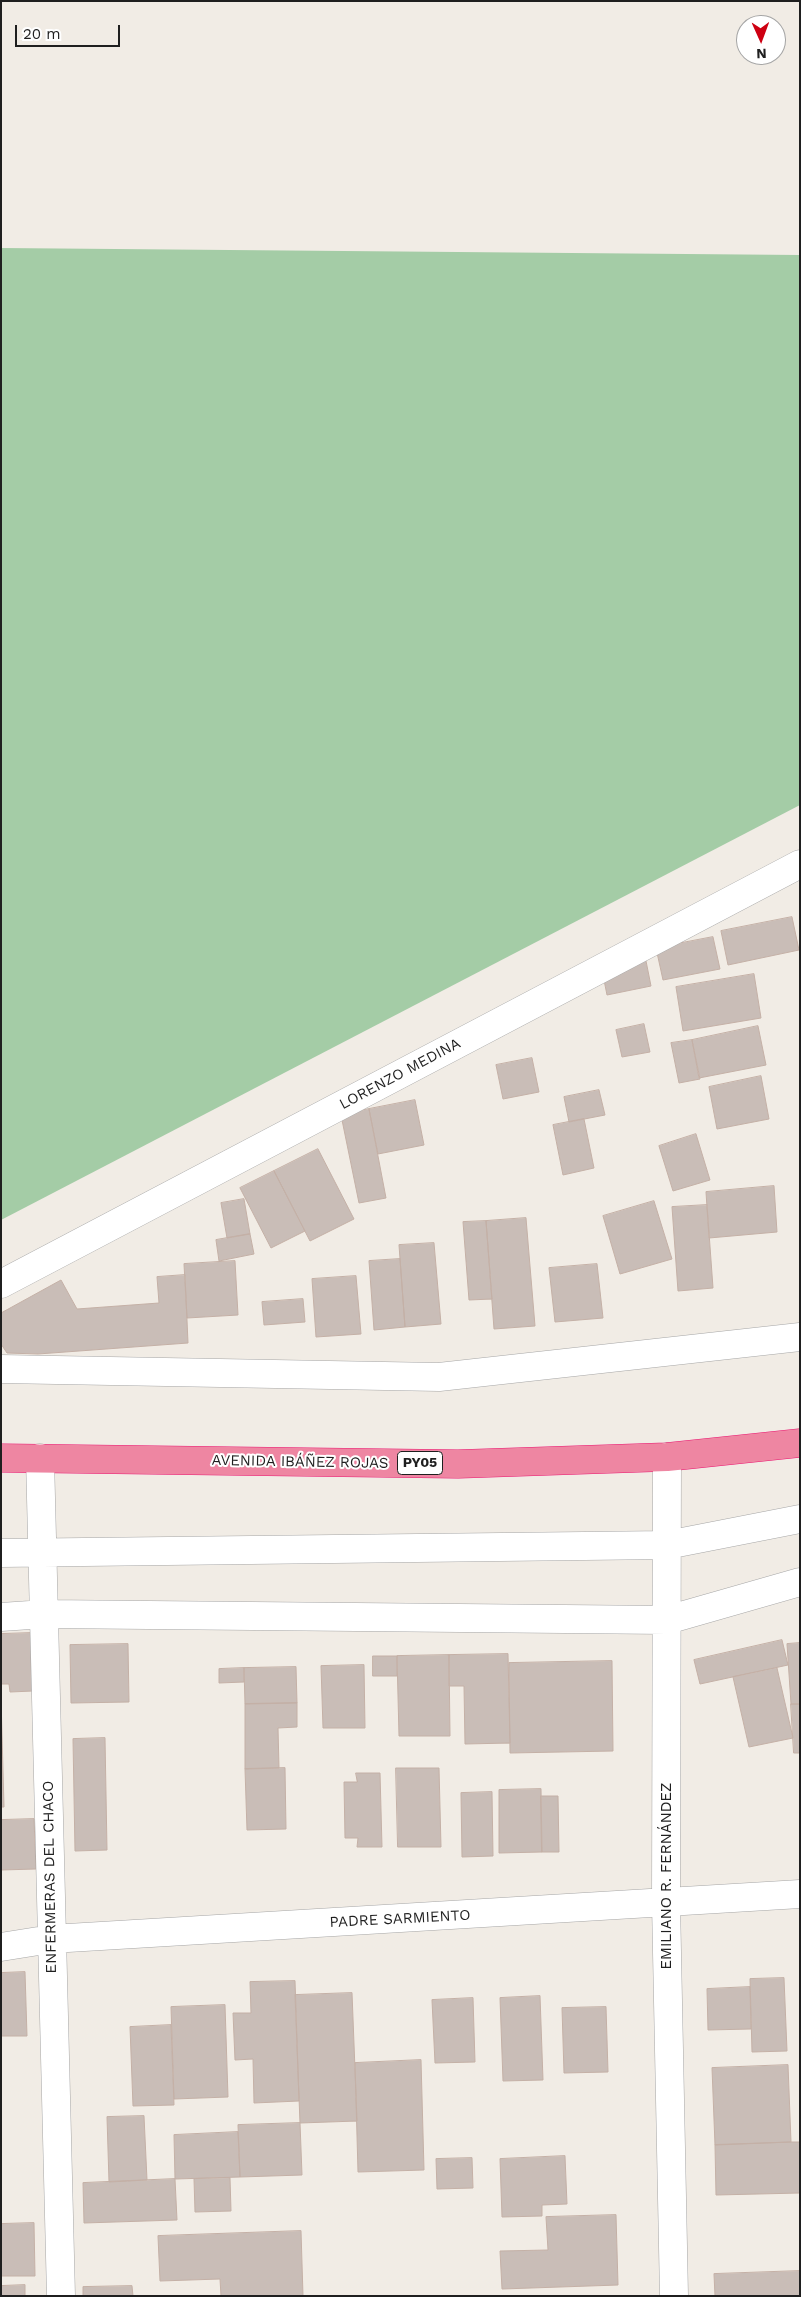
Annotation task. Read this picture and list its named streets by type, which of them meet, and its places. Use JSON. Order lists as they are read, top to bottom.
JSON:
{
  "streets": {
    "highway": ["AVENIDA IBÁÑEZ ROJAS", "PY05"],
    "street": [
      "LORENZO MEDINA",
      "EMILIANO R. FERNÁNDEZ",
      "ENFERMERAS DEL CHACO",
      "PADRE SARMIENTO"
    ]
  },
  "crossings": [
    ["AVENIDA IBÁÑEZ ROJAS", "PY05"],
    ["AVENIDA IBÁÑEZ ROJAS", "EMILIANO R. FERNÁNDEZ"],
    ["AVENIDA IBÁÑEZ ROJAS", "ENFERMERAS DEL CHACO"],
    ["PY05", "ENFERMERAS DEL CHACO"],
    ["EMILIANO R. FERNÁNDEZ", "PADRE SARMIENTO"],
    ["ENFERMERAS DEL CHACO", "PADRE SARMIENTO"]
  ],
  "scale_bar": "20 m",
  "north": "bottom"
}
